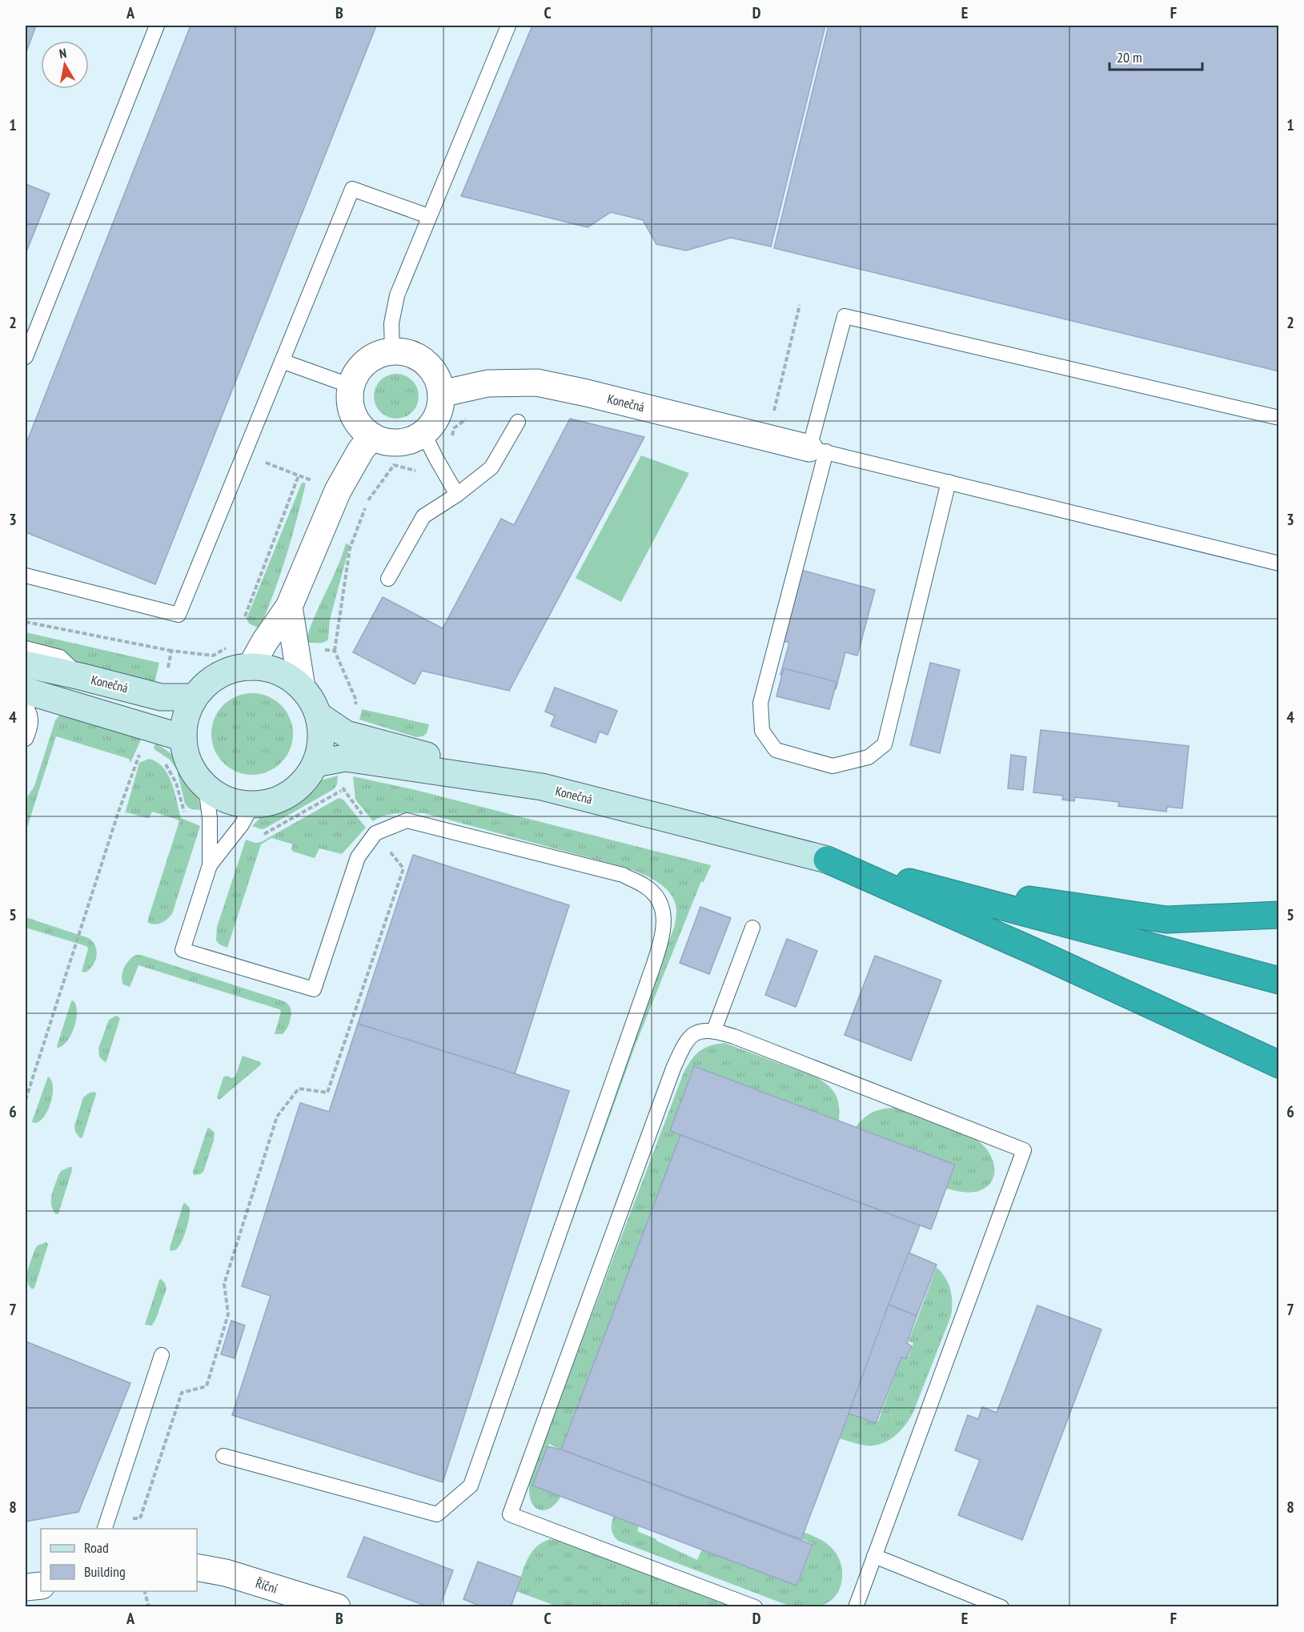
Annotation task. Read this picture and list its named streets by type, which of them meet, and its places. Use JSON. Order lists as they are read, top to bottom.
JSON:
{
  "streets": {
    "main road": ["Konečná"],
    "street": ["Říční"]
  },
  "legend": ["Road", "Building"],
  "scale_bar": "20 m",
  "north": "top",
  "grid": {
    "columns": [
      "A",
      "B",
      "C",
      "D",
      "E",
      "F"
    ],
    "rows": [
      "1",
      "2",
      "3",
      "4",
      "5",
      "6",
      "7",
      "8"
    ]
  }
}
